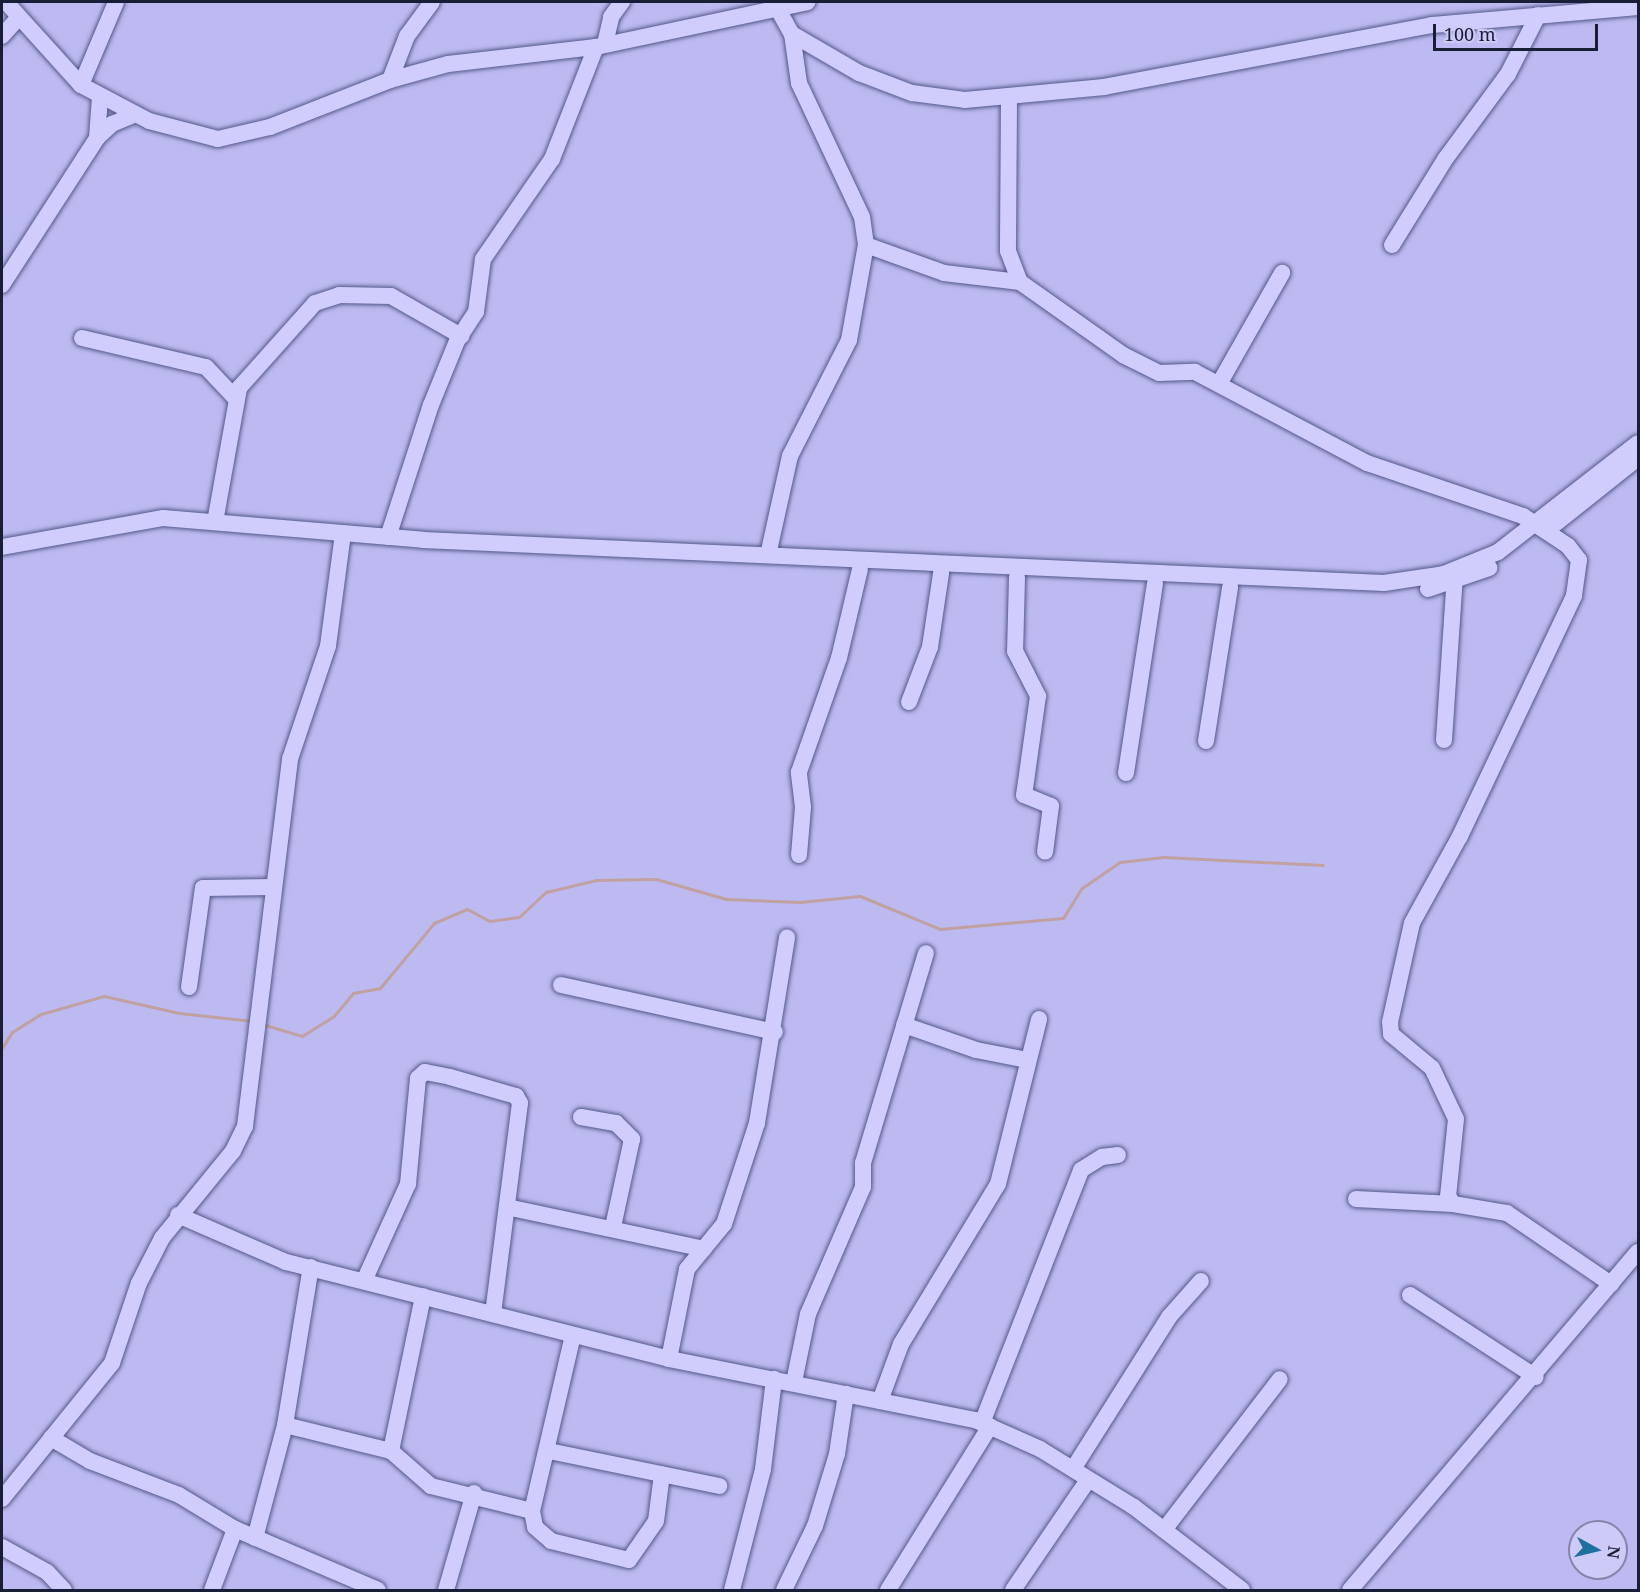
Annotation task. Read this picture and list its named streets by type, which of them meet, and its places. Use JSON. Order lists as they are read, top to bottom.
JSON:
{
  "scale_bar": "100 m",
  "north": "right"
}
